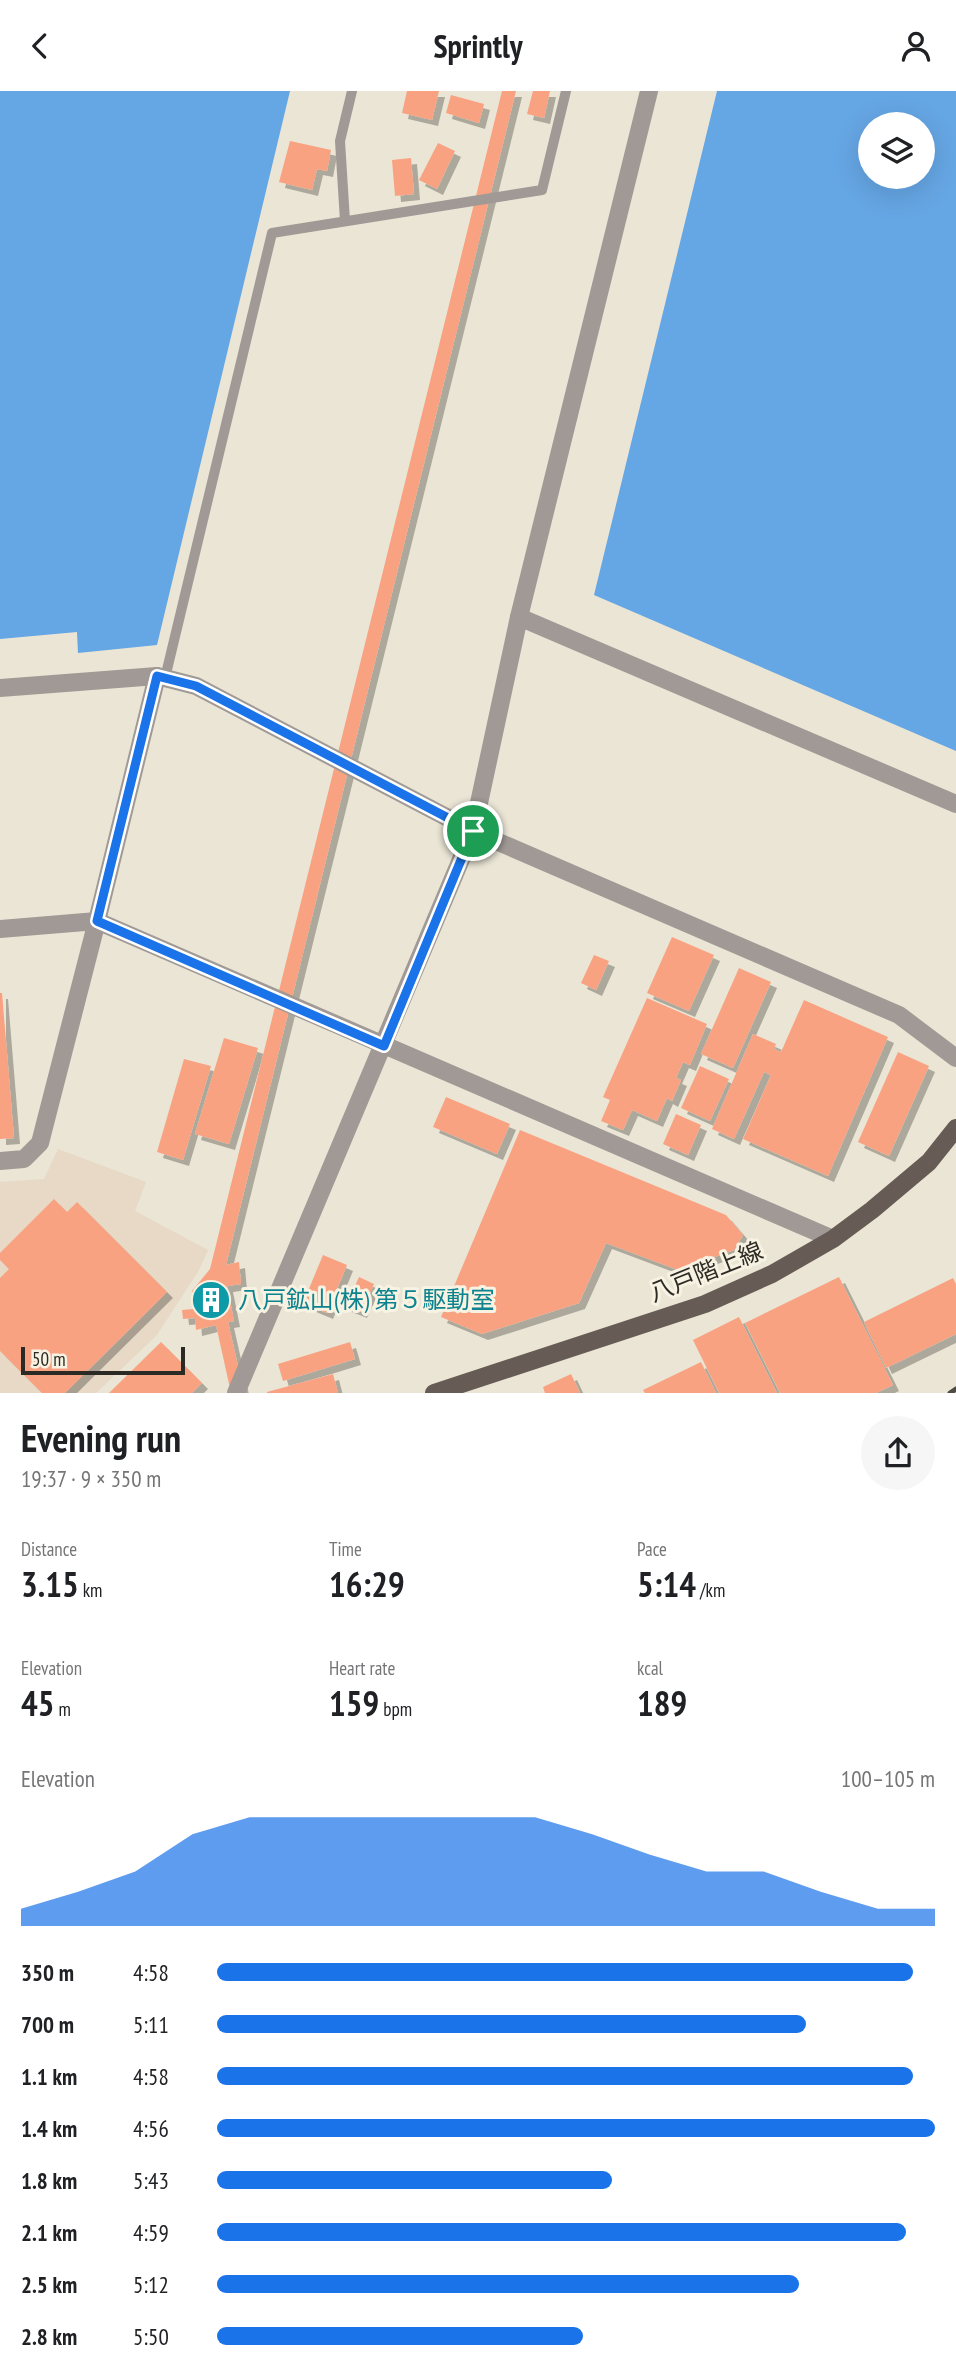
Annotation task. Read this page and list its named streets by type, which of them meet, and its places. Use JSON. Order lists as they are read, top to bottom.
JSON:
{
  "streets": {
    "main road": ["八戸階上線"]
  },
  "places": {
    "building": ["八戸鉱山(株) 第５駆動室"]
  },
  "scale_bar": "50 m",
  "page": {
    "header": "Sprintly",
    "scale": "50 m",
    "heading": ["Evening run", "19:37 · 9 × 350 m"],
    "stats": [
      ["Distance", "3.15 km"],
      ["Time", "16:29"],
      ["Pace", "5:14 /km"],
      ["Elevation", "45 m"],
      ["Heart rate", "159 bpm"],
      ["kcal", "189"]
    ],
    "chart": ["Elevation", "100–105 m"],
    "list": [
      {
        "name": "350 m",
        "note": "4:58"
      },
      {
        "name": "700 m",
        "note": "5:11"
      },
      {
        "name": "1.1 km",
        "note": "4:58"
      },
      {
        "name": "1.4 km",
        "note": "4:56"
      },
      {
        "name": "1.8 km",
        "note": "5:43"
      },
      {
        "name": "2.1 km",
        "note": "4:59"
      },
      {
        "name": "2.5 km",
        "note": "5:12"
      },
      {
        "name": "2.8 km",
        "note": "5:50"
      }
    ]
  }
}
